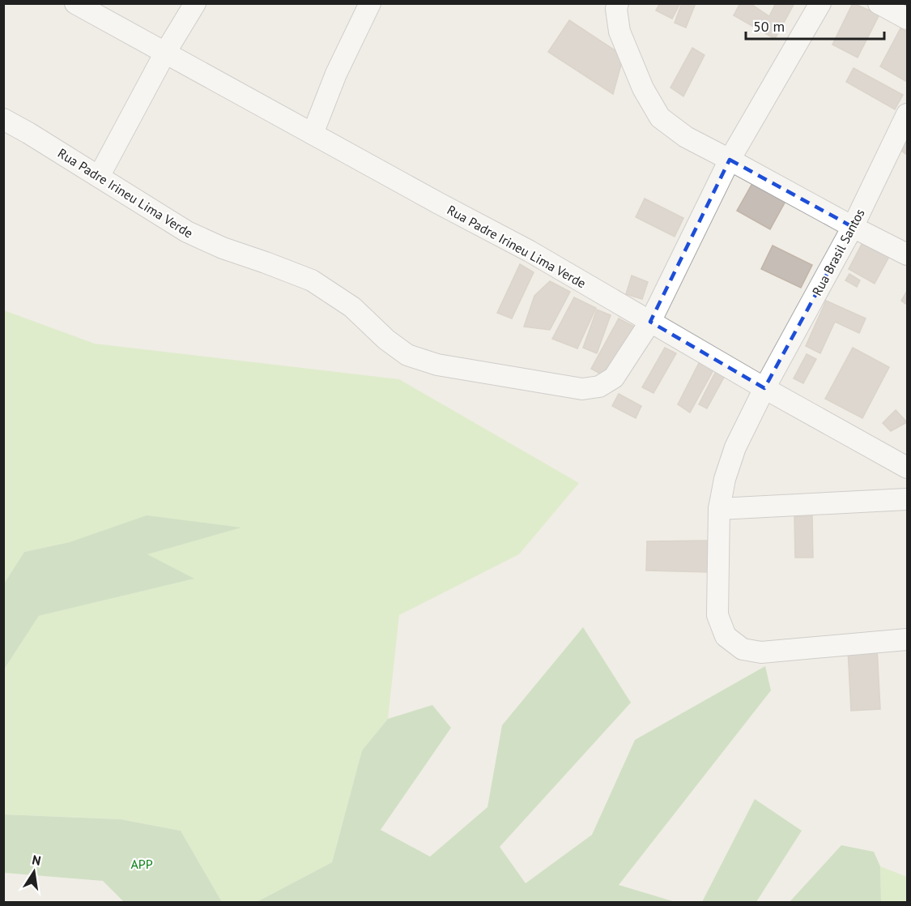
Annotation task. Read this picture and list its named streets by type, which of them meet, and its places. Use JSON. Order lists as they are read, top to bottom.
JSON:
{
  "streets": {
    "street": ["Rua Padre Irineu Lima Verde", "Rua Brasil Santos"]
  },
  "crossings": [
    ["Rua Padre Irineu Lima Verde", "Rua Brasil Santos"]
  ],
  "parks": ["APP"],
  "scale_bar": "50 m",
  "north": "top"
}
